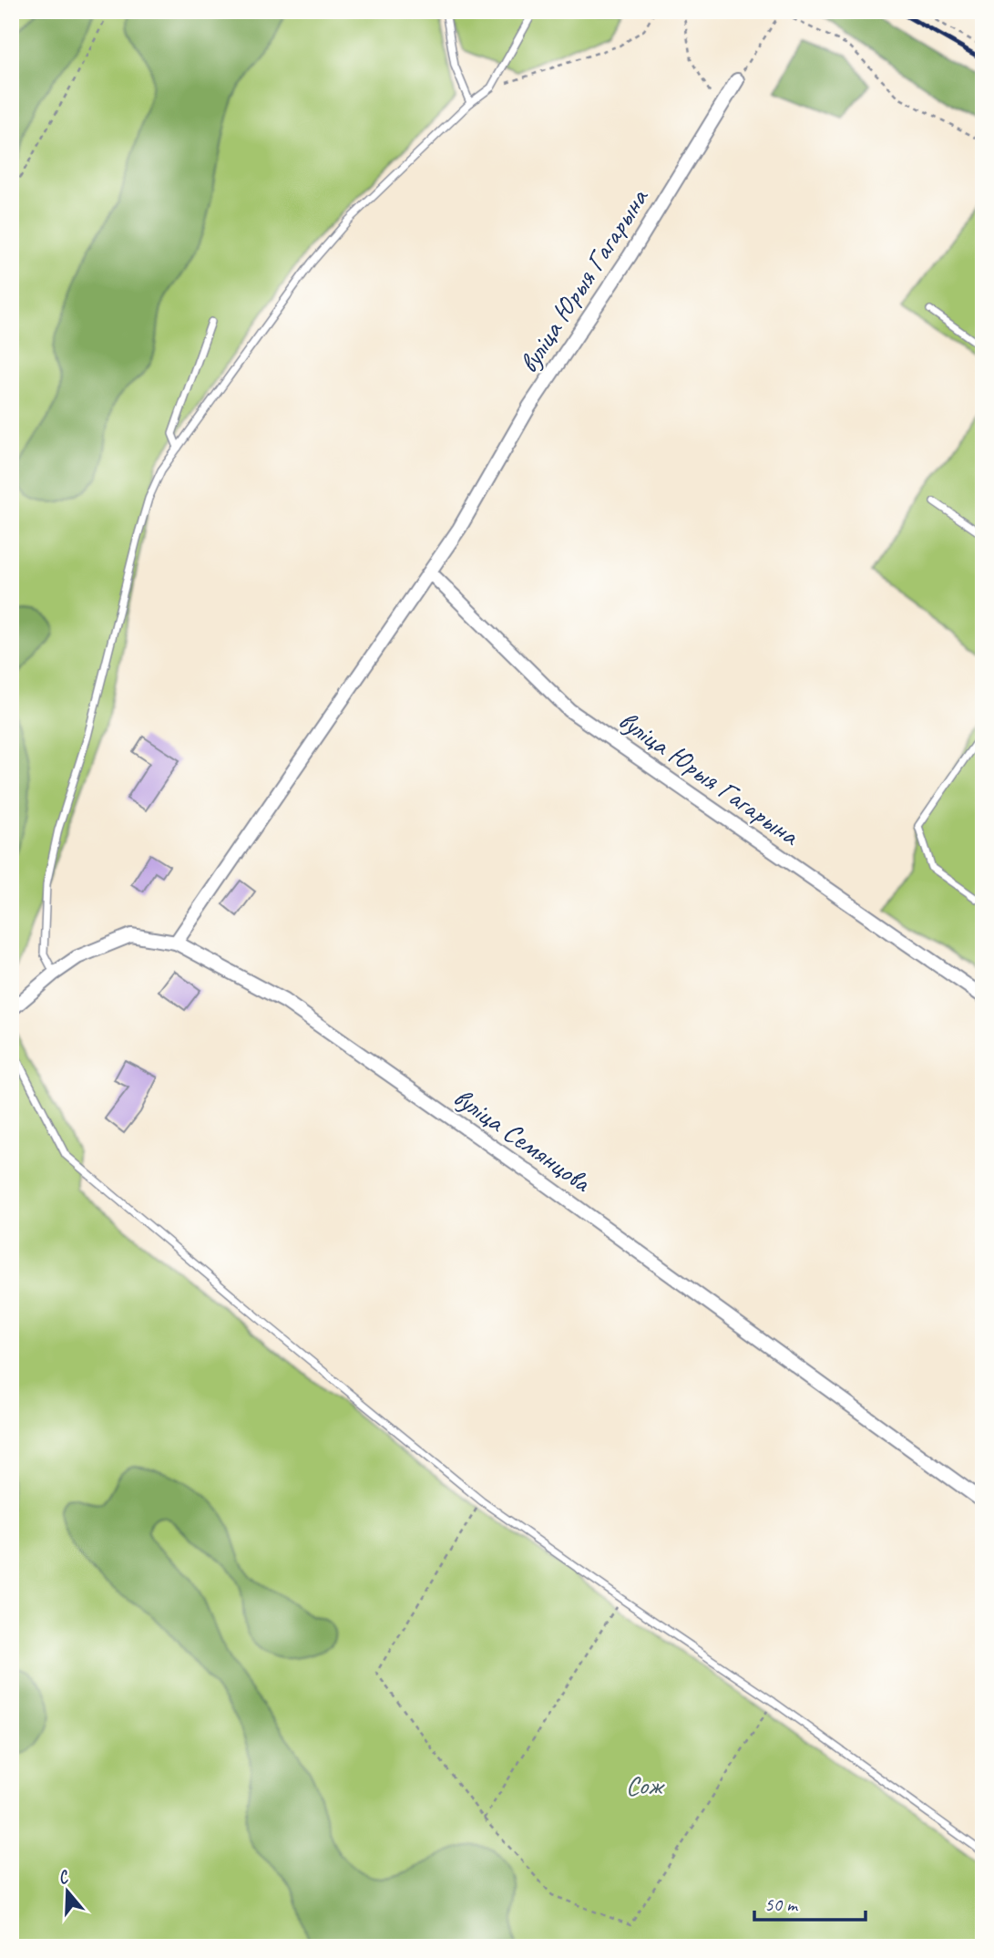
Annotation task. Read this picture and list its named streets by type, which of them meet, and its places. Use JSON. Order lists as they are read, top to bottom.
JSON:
{
  "streets": {
    "street": ["вуліца Юрыя Гагарына", "вуліца Семянцова"]
  },
  "crossings": [
    ["вуліца Юрыя Гагарына", "вуліца Семянцова"]
  ],
  "parks": ["Сож"],
  "scale_bar": "50 m",
  "north": "top"
}
